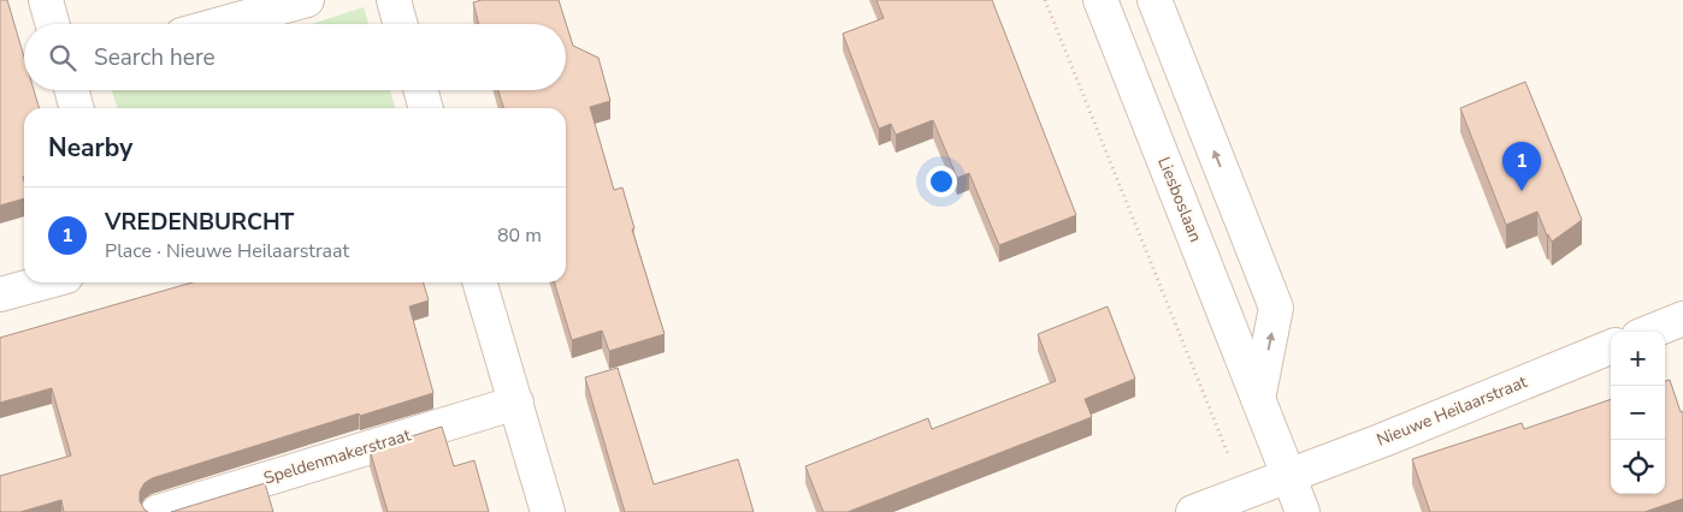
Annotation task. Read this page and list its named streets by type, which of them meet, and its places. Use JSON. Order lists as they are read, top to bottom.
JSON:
{
  "streets": {
    "street": ["Liesboslaan", "Nieuwe Heilaarstraat", "Speldenmakerstraat"]
  },
  "crossings": [
    ["Liesboslaan", "Nieuwe Heilaarstraat"]
  ],
  "page": {
    "search": "Search here",
    "heading": "Nearby",
    "pins": "1",
    "list": [
      {
        "mark": "1",
        "name": "VREDENBURCHT",
        "note": "Place · Nieuwe Heilaarstraat",
        "value": "80 m"
      }
    ],
    "map_buttons": ["+", "−"]
  }
}
